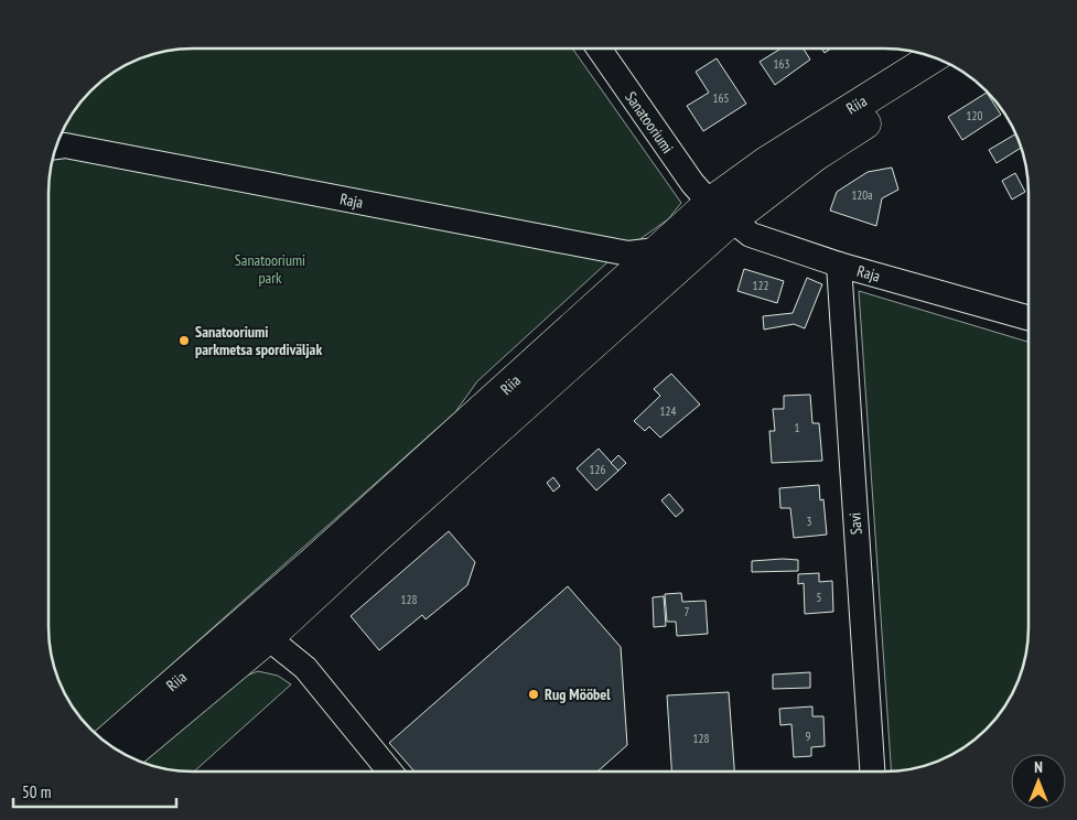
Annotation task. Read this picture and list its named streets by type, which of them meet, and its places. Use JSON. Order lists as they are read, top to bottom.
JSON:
{
  "streets": {
    "highway": ["Riia"],
    "street": ["Sanatooriumi", "Raja", "Savi"]
  },
  "crossings": [
    ["Riia", "Sanatooriumi"],
    ["Riia", "Raja"],
    ["Sanatooriumi", "Raja"],
    ["Raja", "Savi"]
  ],
  "parks": ["Sanatooriumi park"],
  "places": ["Sanatooriumi parkmetsa spordiväljak", "Rug Mööbel"],
  "house_numbers": [
    "163",
    "165",
    "120",
    "120a",
    "122",
    "124",
    "1",
    "126",
    "3",
    "5",
    "128",
    "7",
    "9",
    "128"
  ],
  "scale_bar": "50 m",
  "north": "top"
}
